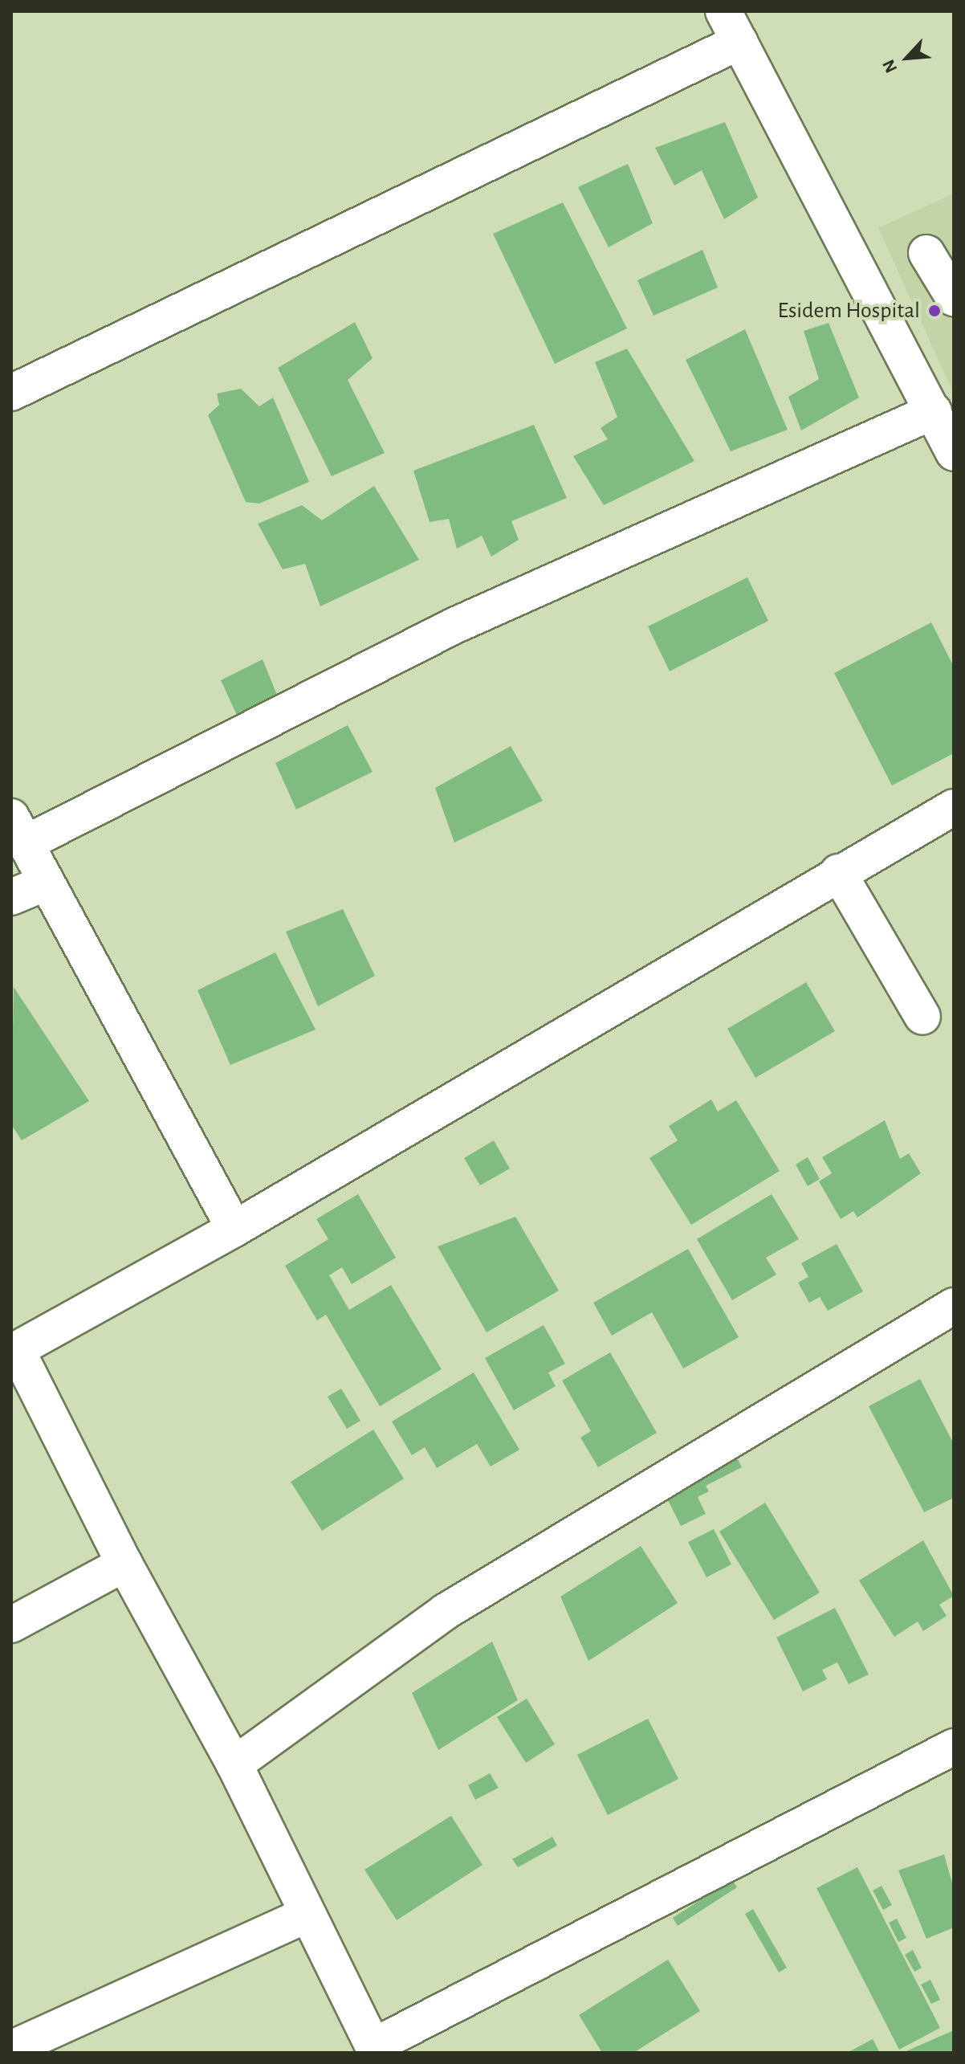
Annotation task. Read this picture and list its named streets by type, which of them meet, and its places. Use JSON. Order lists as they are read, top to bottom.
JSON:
{
  "places": ["Esidem Hospital"],
  "north": "bottom left"
}
